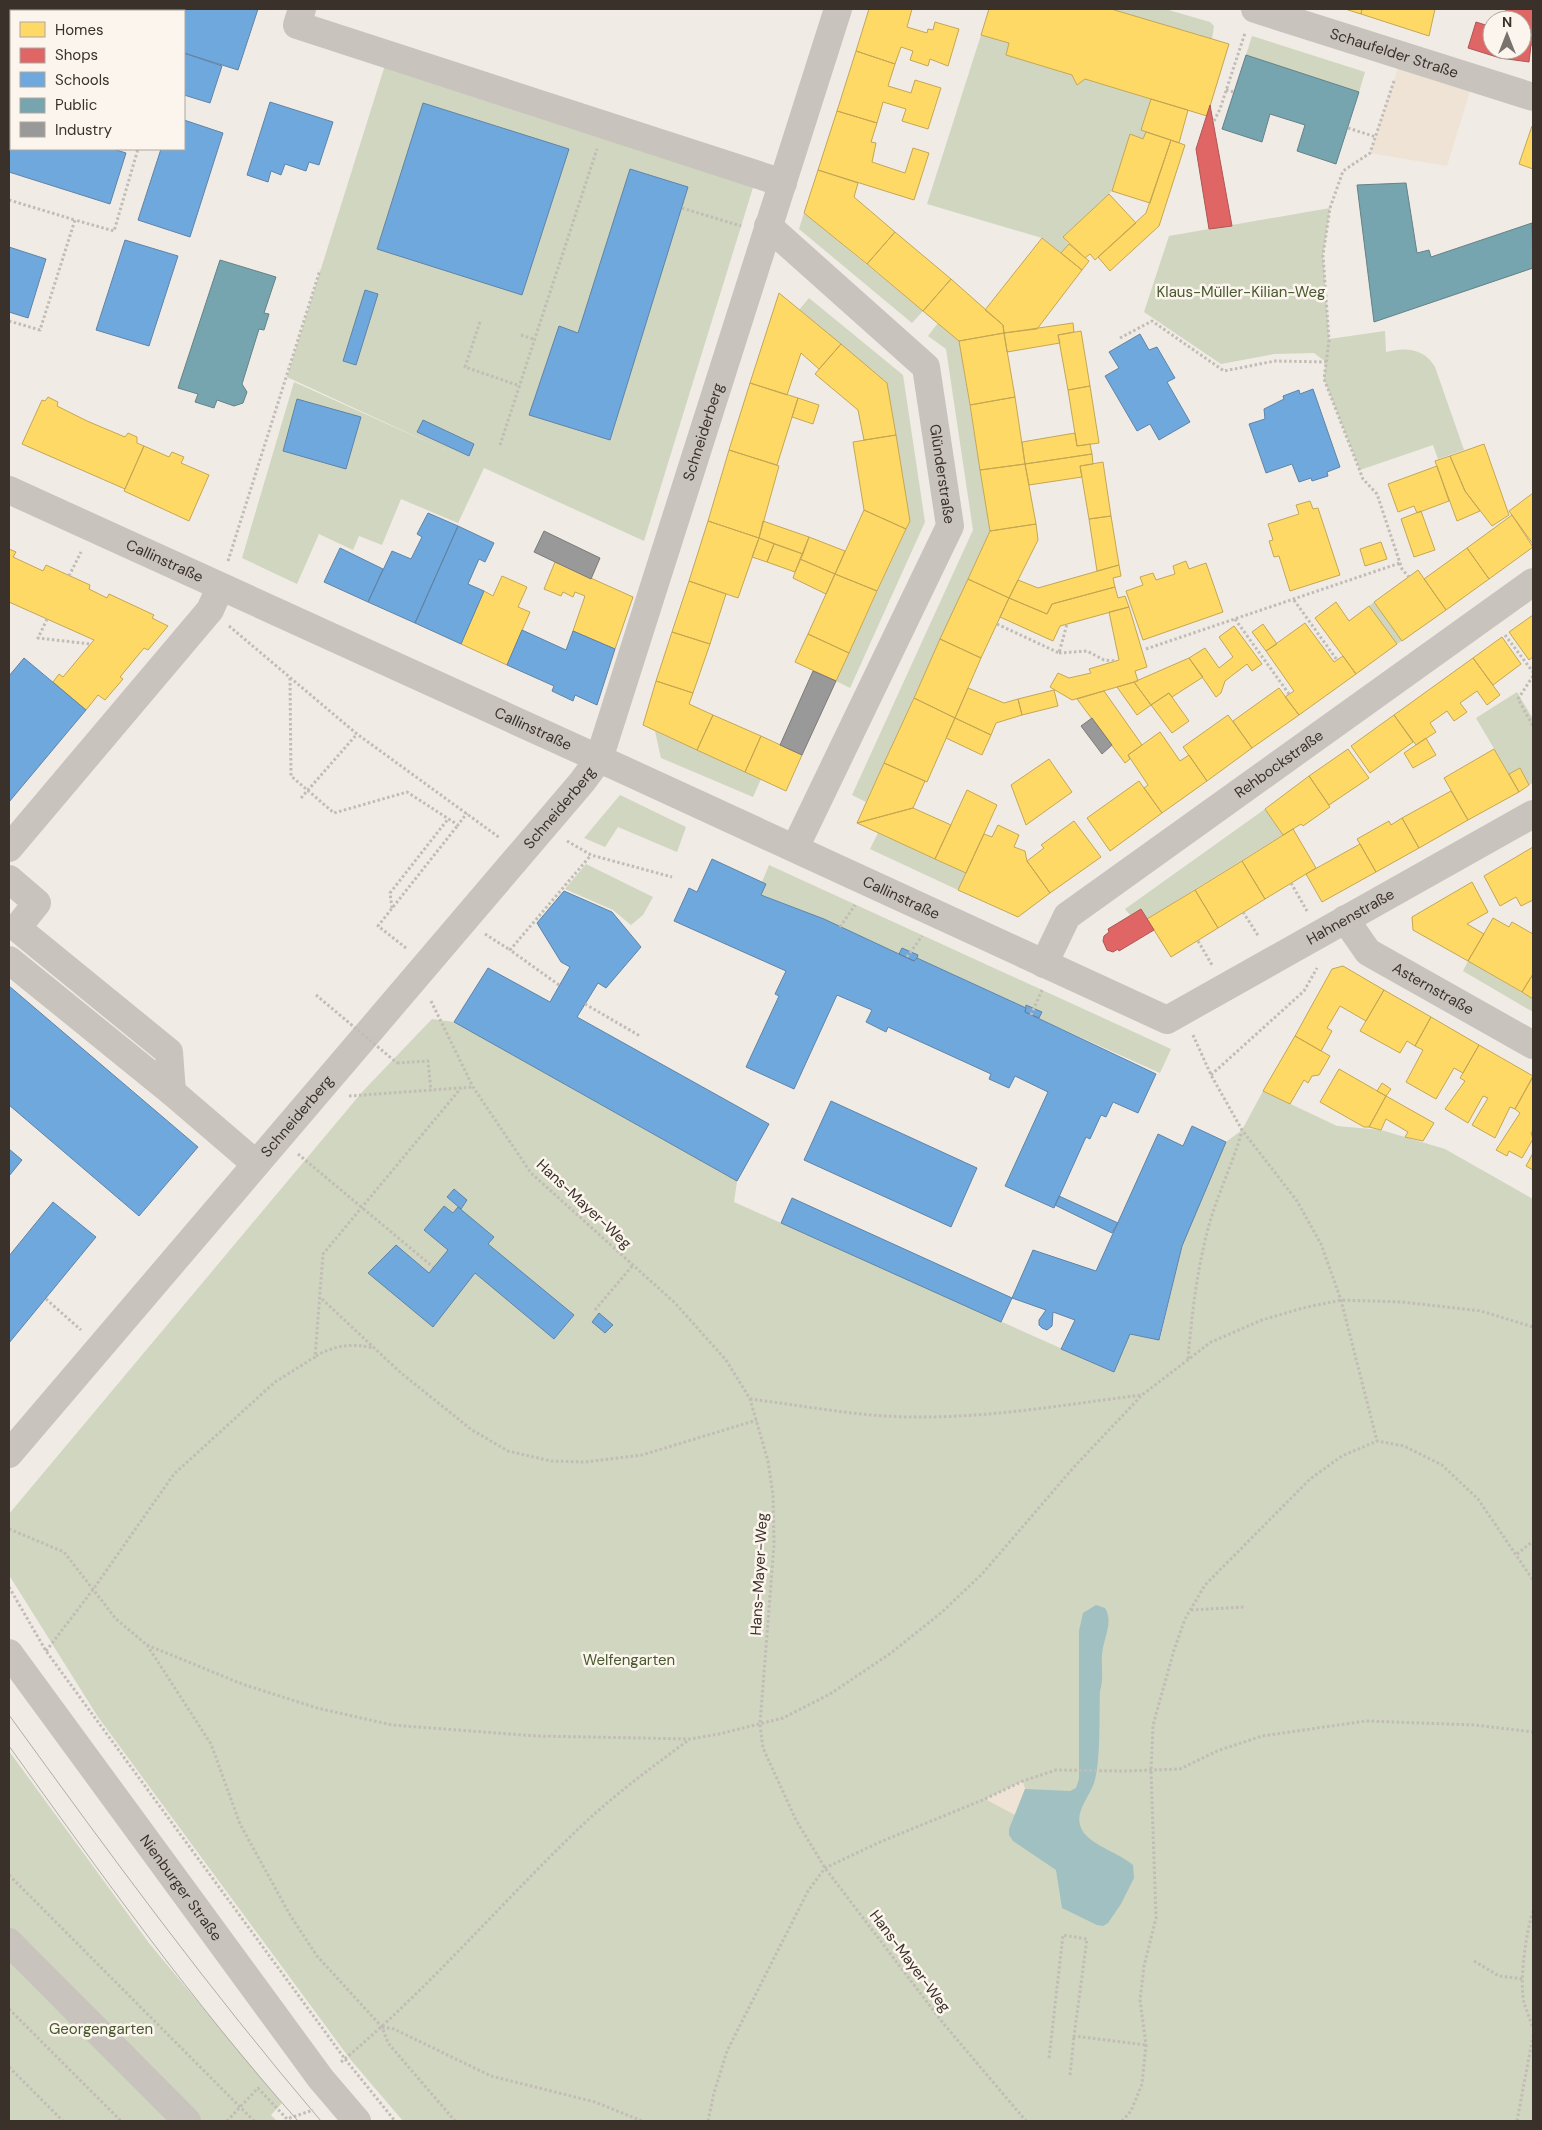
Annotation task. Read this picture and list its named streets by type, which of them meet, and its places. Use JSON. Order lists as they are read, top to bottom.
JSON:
{
  "streets": {
    "street": [
      "Schaufelder Straße",
      "Schneiderberg",
      "Glünderstraße",
      "Callinstraße",
      "Rehbockstraße",
      "Hahnenstraße",
      "Asternstraße",
      "Nienburger Straße"
    ],
    "path": ["Hans-Mayer-Weg"]
  },
  "crossings": [
    ["Schneiderberg", "Glünderstraße"],
    ["Schneiderberg", "Callinstraße"],
    ["Glünderstraße", "Callinstraße"],
    ["Callinstraße", "Rehbockstraße"],
    ["Callinstraße", "Hahnenstraße"],
    ["Hahnenstraße", "Asternstraße"]
  ],
  "parks": ["Klaus-Müller-Kilian-Weg", "Welfengarten", "Georgengarten"],
  "legend": [
    "Homes",
    "Shops",
    "Schools",
    "Public",
    "Industry"
  ],
  "north": "top"
}
